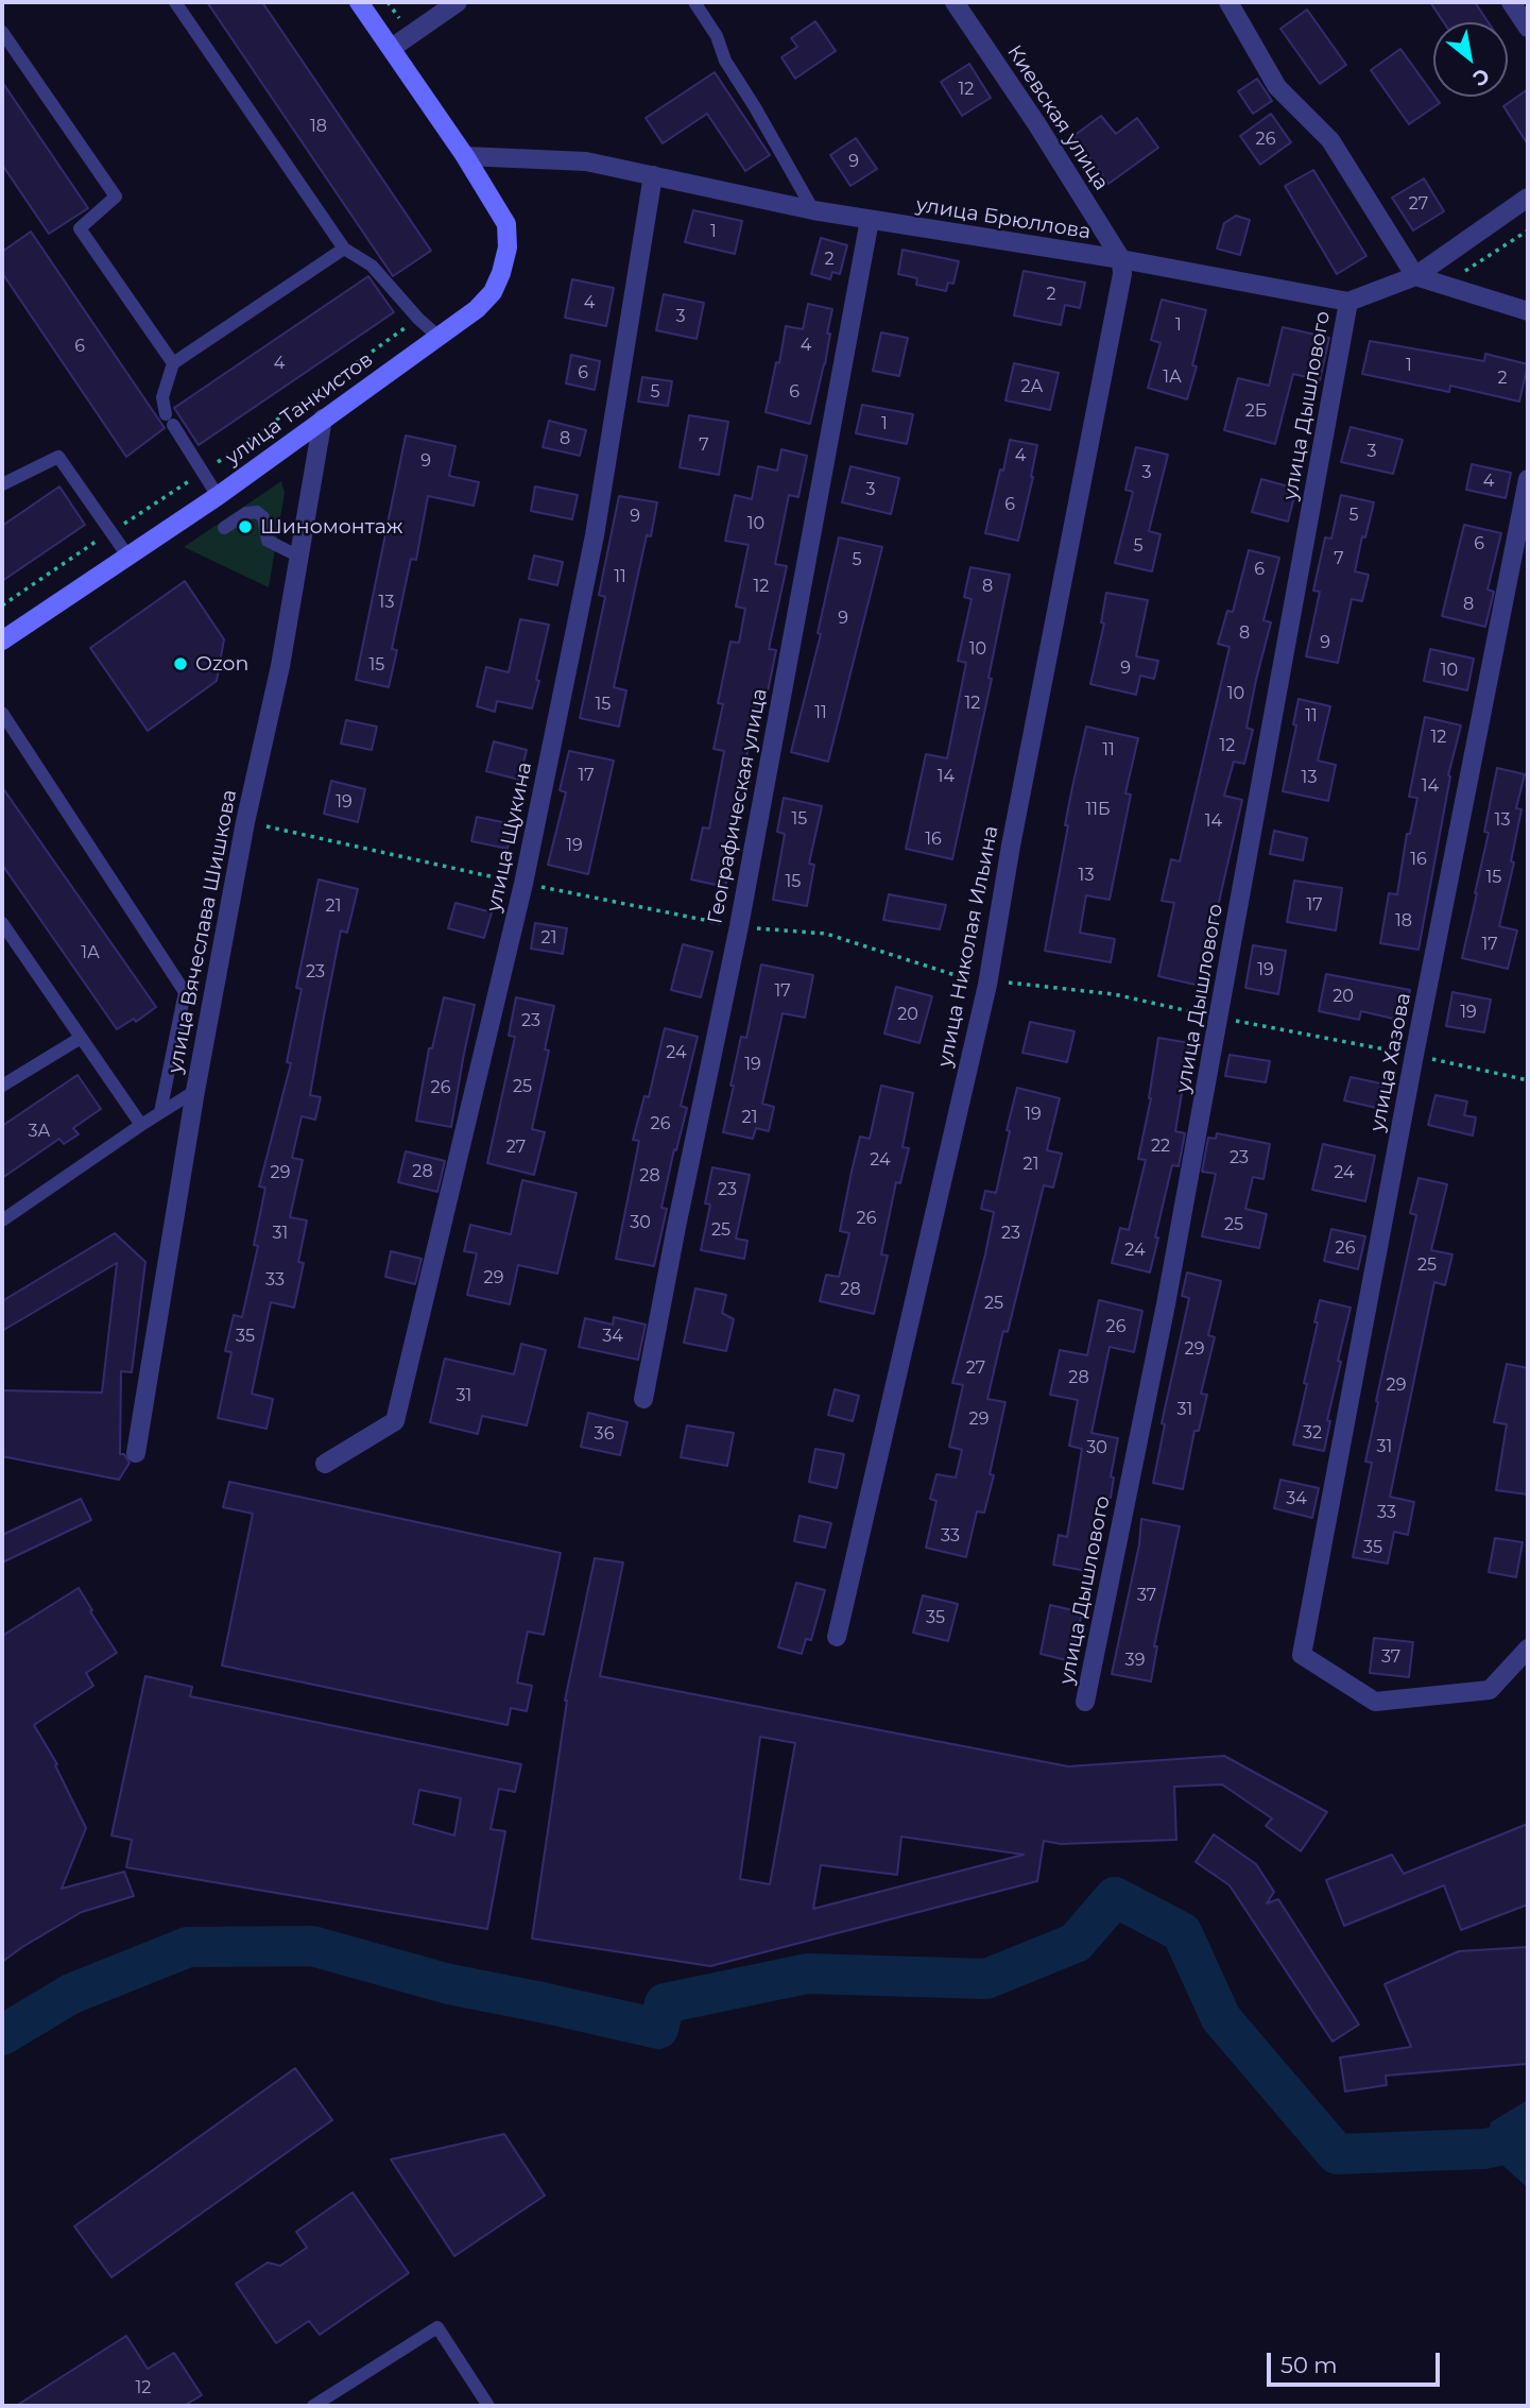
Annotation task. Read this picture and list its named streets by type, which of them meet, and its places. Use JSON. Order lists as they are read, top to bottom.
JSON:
{
  "streets": {
    "main road": ["улица Танкистов"],
    "street": [
      "Киевская улица",
      "улица Брюллова",
      "улица Дышлового",
      "Географическая улица",
      "улица Щукина",
      "улица Вячеслава Шишкова",
      "улица Николая Ильина",
      "улица Хазова"
    ]
  },
  "crossings": [
    ["Киевская улица", "улица Брюллова"],
    ["Киевская улица", "улица Николая Ильина"],
    ["улица Брюллова", "улица Дышлового"],
    ["улица Брюллова", "улица Танкистов"],
    ["улица Брюллова", "Географическая улица"],
    ["улица Брюллова", "улица Щукина"],
    ["улица Брюллова", "улица Николая Ильина"],
    ["улица Танкистов", "улица Вячеслава Шишкова"]
  ],
  "places": ["Шиномонтаж", "Ozon"],
  "house_numbers": [
    "12",
    "18",
    "26",
    "9",
    "27",
    "1",
    "2",
    "2",
    "4",
    "3",
    "1",
    "4",
    "6",
    "4",
    "1",
    "6",
    "1А",
    "2",
    "2А",
    "5",
    "6",
    "2Б",
    "1",
    "8",
    "7",
    "3",
    "4",
    "9",
    "3",
    "4",
    "3",
    "6",
    "5",
    "9",
    "10",
    "6",
    "5",
    "7",
    "5",
    "6",
    "11",
    "12",
    "8",
    "13",
    "8",
    "9",
    "8",
    "9",
    "10",
    "15",
    "9",
    "10",
    "10",
    "12",
    "15",
    "11",
    "11",
    "12",
    "12",
    "11",
    "17",
    "14",
    "13",
    "14",
    "19",
    "11Б",
    "15",
    "13",
    "14",
    "16",
    "19",
    "16",
    "13",
    "15",
    "15",
    "17",
    "21",
    "18",
    "21",
    "17",
    "1А",
    "19",
    "23",
    "17",
    "20",
    "19",
    "20",
    "23",
    "24",
    "19",
    "25",
    "26",
    "19",
    "21",
    "26",
    "3А",
    "22",
    "27",
    "23",
    "24",
    "21",
    "28",
    "29",
    "24",
    "28",
    "23",
    "26",
    "30",
    "25",
    "25",
    "31",
    "23",
    "26",
    "24",
    "25",
    "29",
    "33",
    "28",
    "25",
    "26",
    "35",
    "34",
    "29",
    "27",
    "28",
    "29",
    "31",
    "31",
    "29",
    "32",
    "36",
    "31",
    "30",
    "34",
    "33",
    "33",
    "35",
    "37",
    "35",
    "37",
    "39",
    "12"
  ],
  "scale_bar": "50 m",
  "north": "bottom right"
}
